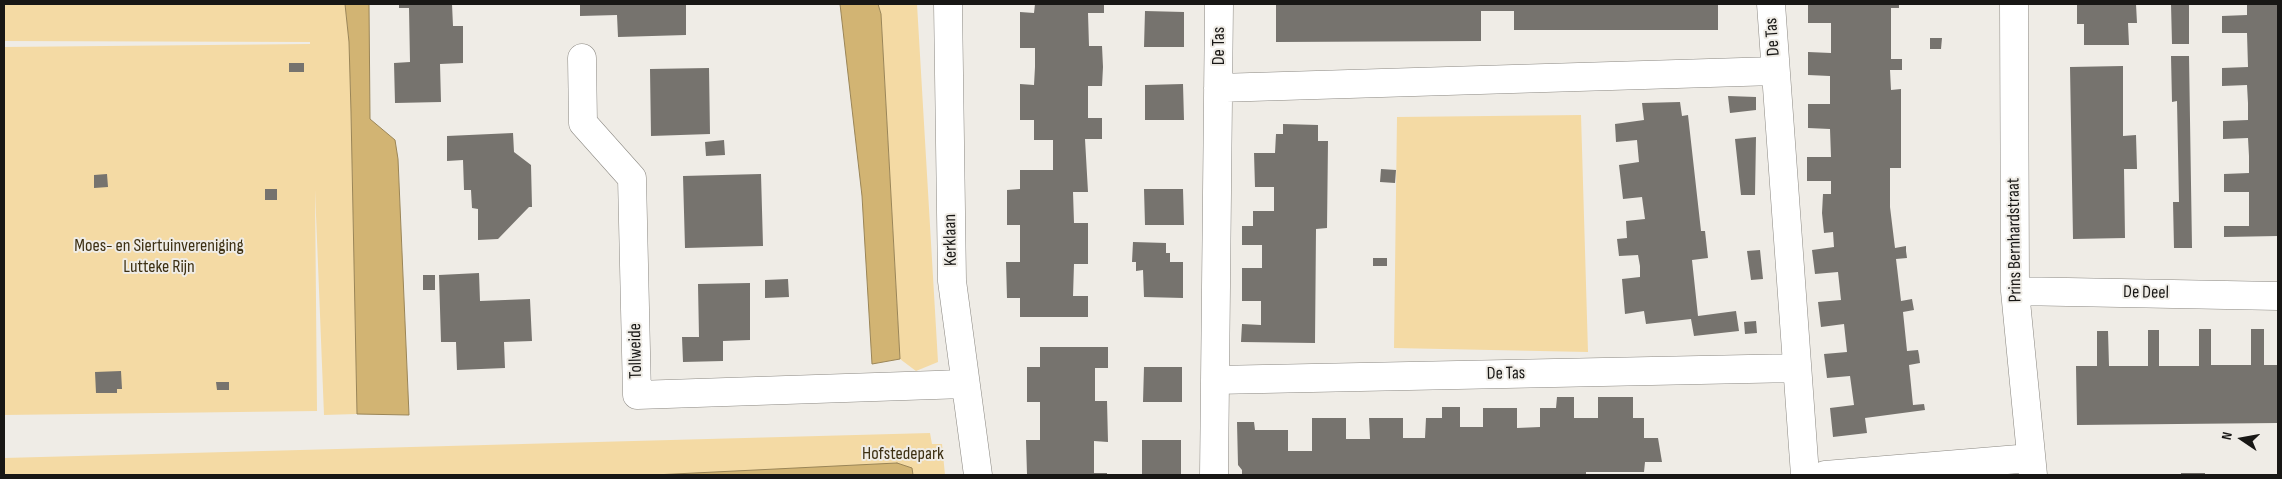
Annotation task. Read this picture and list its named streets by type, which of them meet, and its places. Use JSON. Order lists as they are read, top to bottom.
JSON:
{
  "streets": {
    "street": [
      "De Tas",
      "Kerklaan",
      "Prins Bernhardstraat",
      "De Deel",
      "Tollweide"
    ]
  },
  "crossings": [
    ["Kerklaan", "Tollweide"],
    ["Prins Bernhardstraat", "De Deel"]
  ],
  "parks": ["Moes- en Siertuinvereniging Lutteke Rijn", "Hofstedepark"],
  "north": "left"
}
